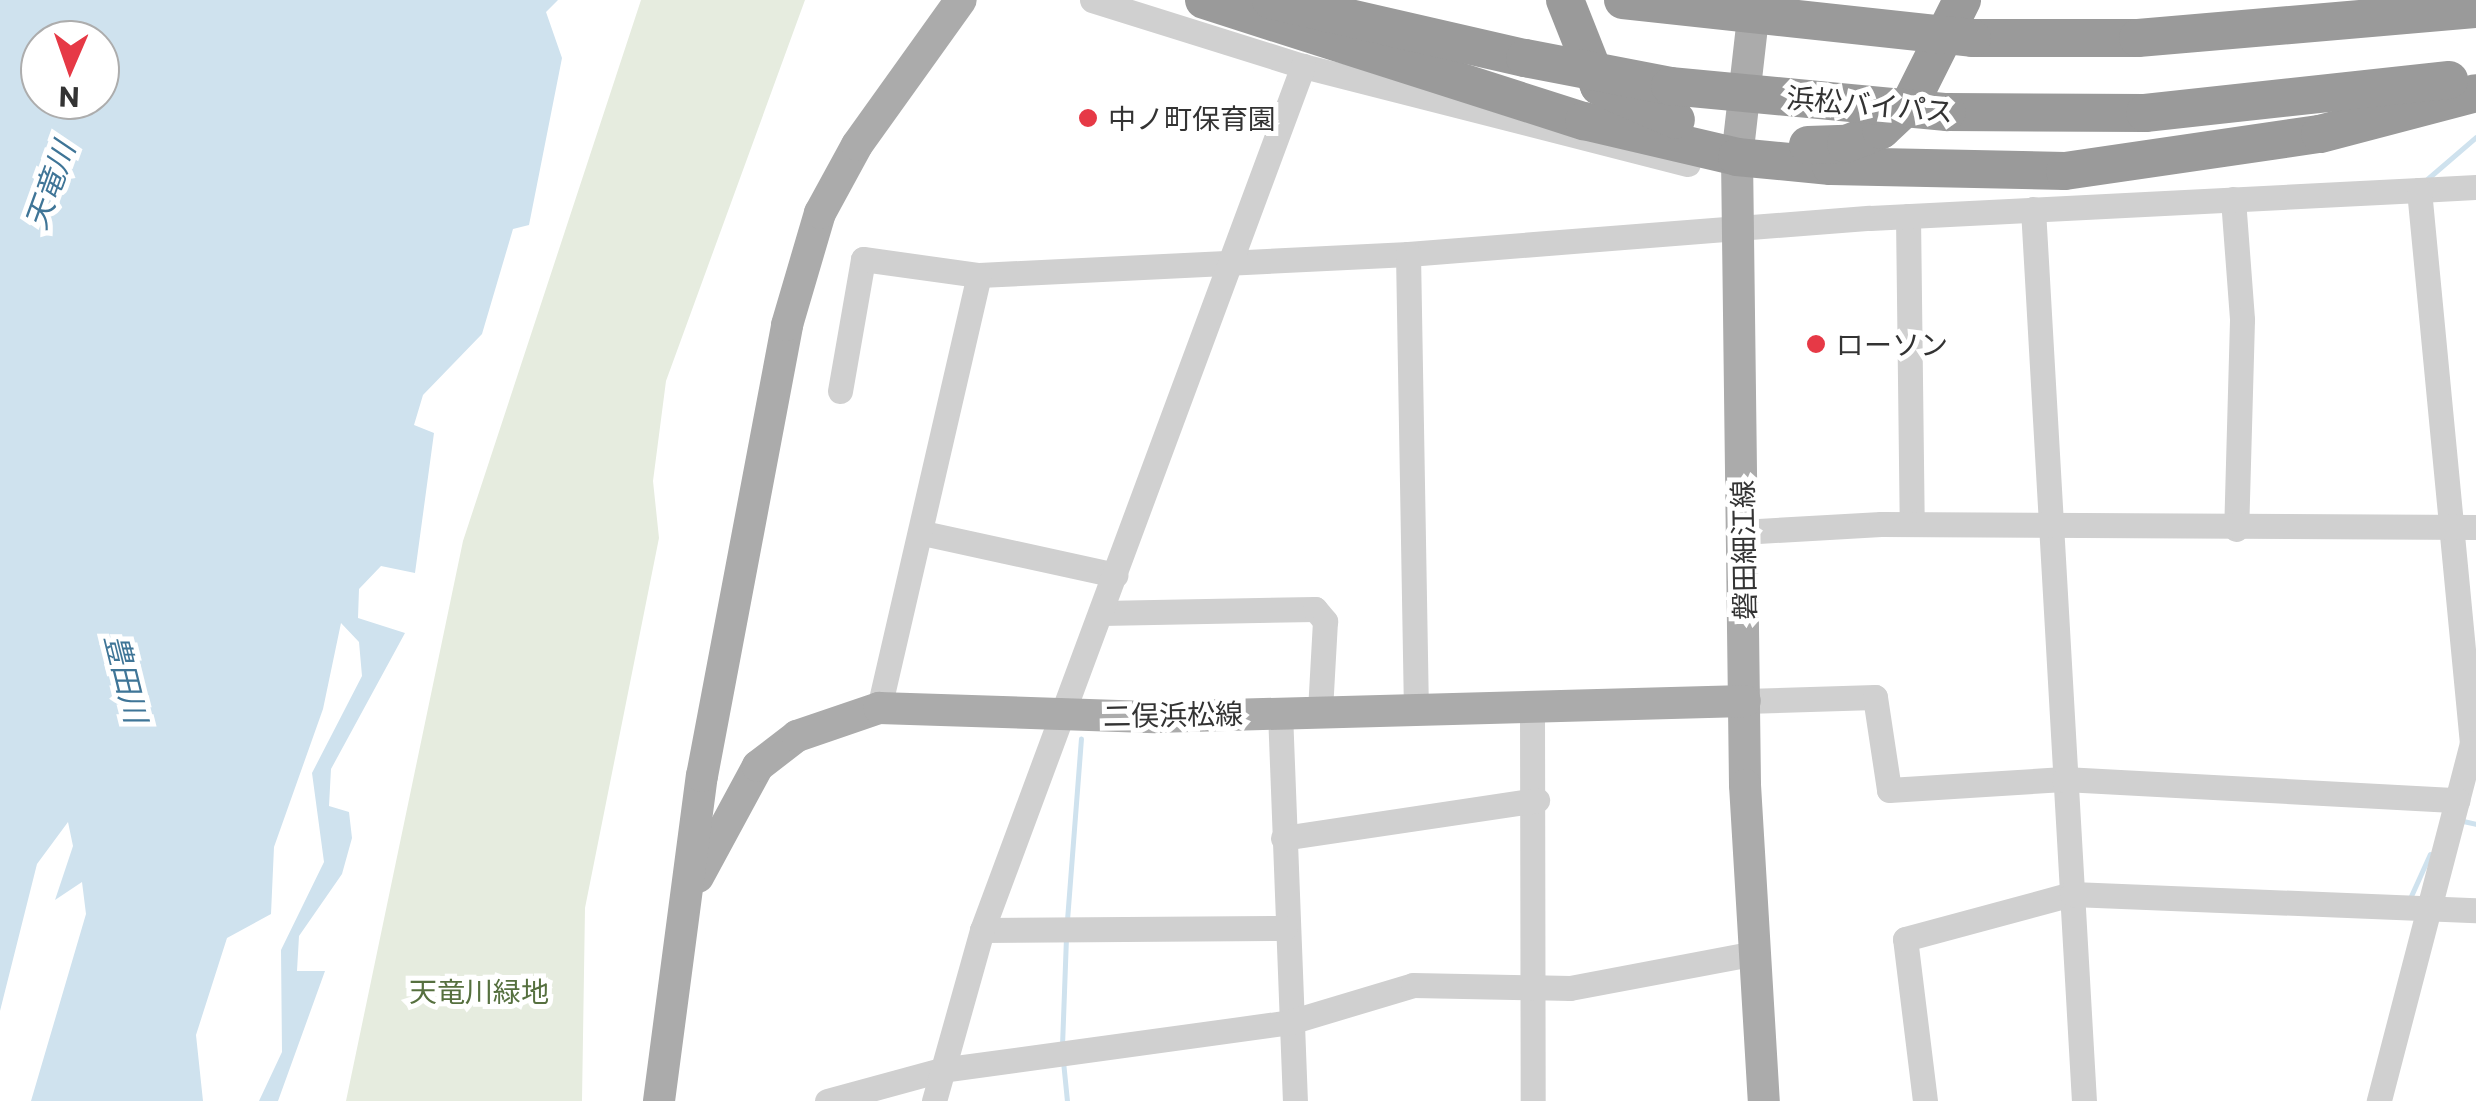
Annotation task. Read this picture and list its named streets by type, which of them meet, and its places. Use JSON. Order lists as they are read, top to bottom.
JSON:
{
  "streets": {
    "highway": ["浜松バイパス"],
    "main road": ["磐田細江線", "二俣浜松線"]
  },
  "crossings": [
    ["磐田細江線", "二俣浜松線"]
  ],
  "water": ["天竜川", "豊田川"],
  "parks": ["天竜川緑地"],
  "places": ["中ノ町保育園", "ローソン"],
  "north": "bottom"
}
